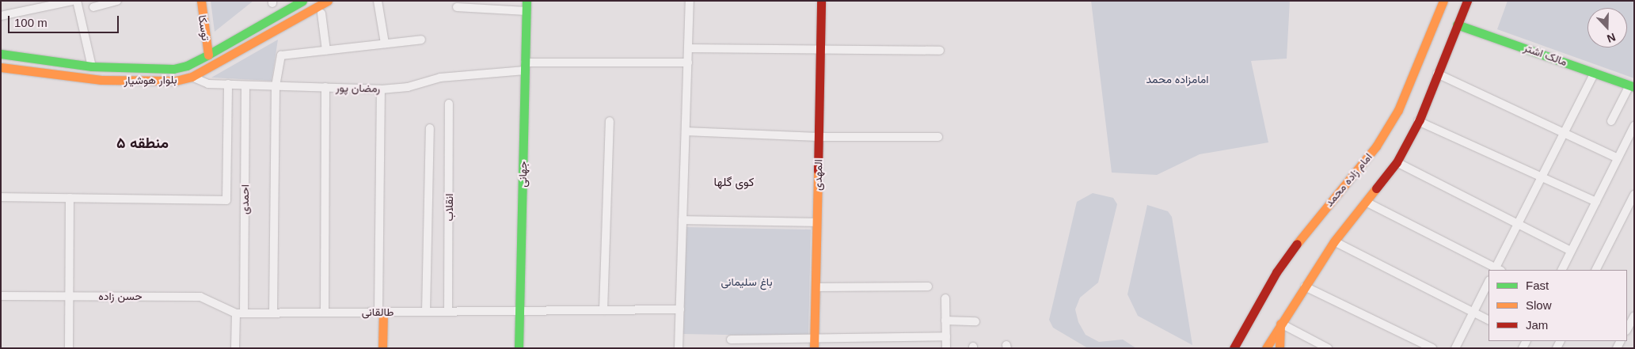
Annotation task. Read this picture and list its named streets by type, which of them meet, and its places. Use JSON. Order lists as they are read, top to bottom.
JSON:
{
  "streets": {
    "street": [
      "توسکا",
      "مالک اشتر",
      "بلوار هوشیار",
      "رمضان پور",
      "جهانی",
      "المهدی",
      "امام زاده محمد",
      "احمدی",
      "انقلاب",
      "حسن زاده",
      "طالقانی"
    ]
  },
  "crossings": [
    ["توسکا", "بلوار هوشیار"],
    ["بلوار هوشیار", "رمضان پور"],
    ["رمضان پور", "جهانی"],
    ["رمضان پور", "احمدی"],
    ["جهانی", "طالقانی"],
    ["احمدی", "حسن زاده"],
    ["احمدی", "طالقانی"],
    ["انقلاب", "طالقانی"],
    ["حسن زاده", "طالقانی"]
  ],
  "districts": ["منطقه ۵", "کوی گلها"],
  "parks": ["امامزاده محمد", "باغ سلیمانی"],
  "legend": ["Fast", "Slow", "Jam"],
  "scale_bar": "100 m",
  "north": "bottom"
}
